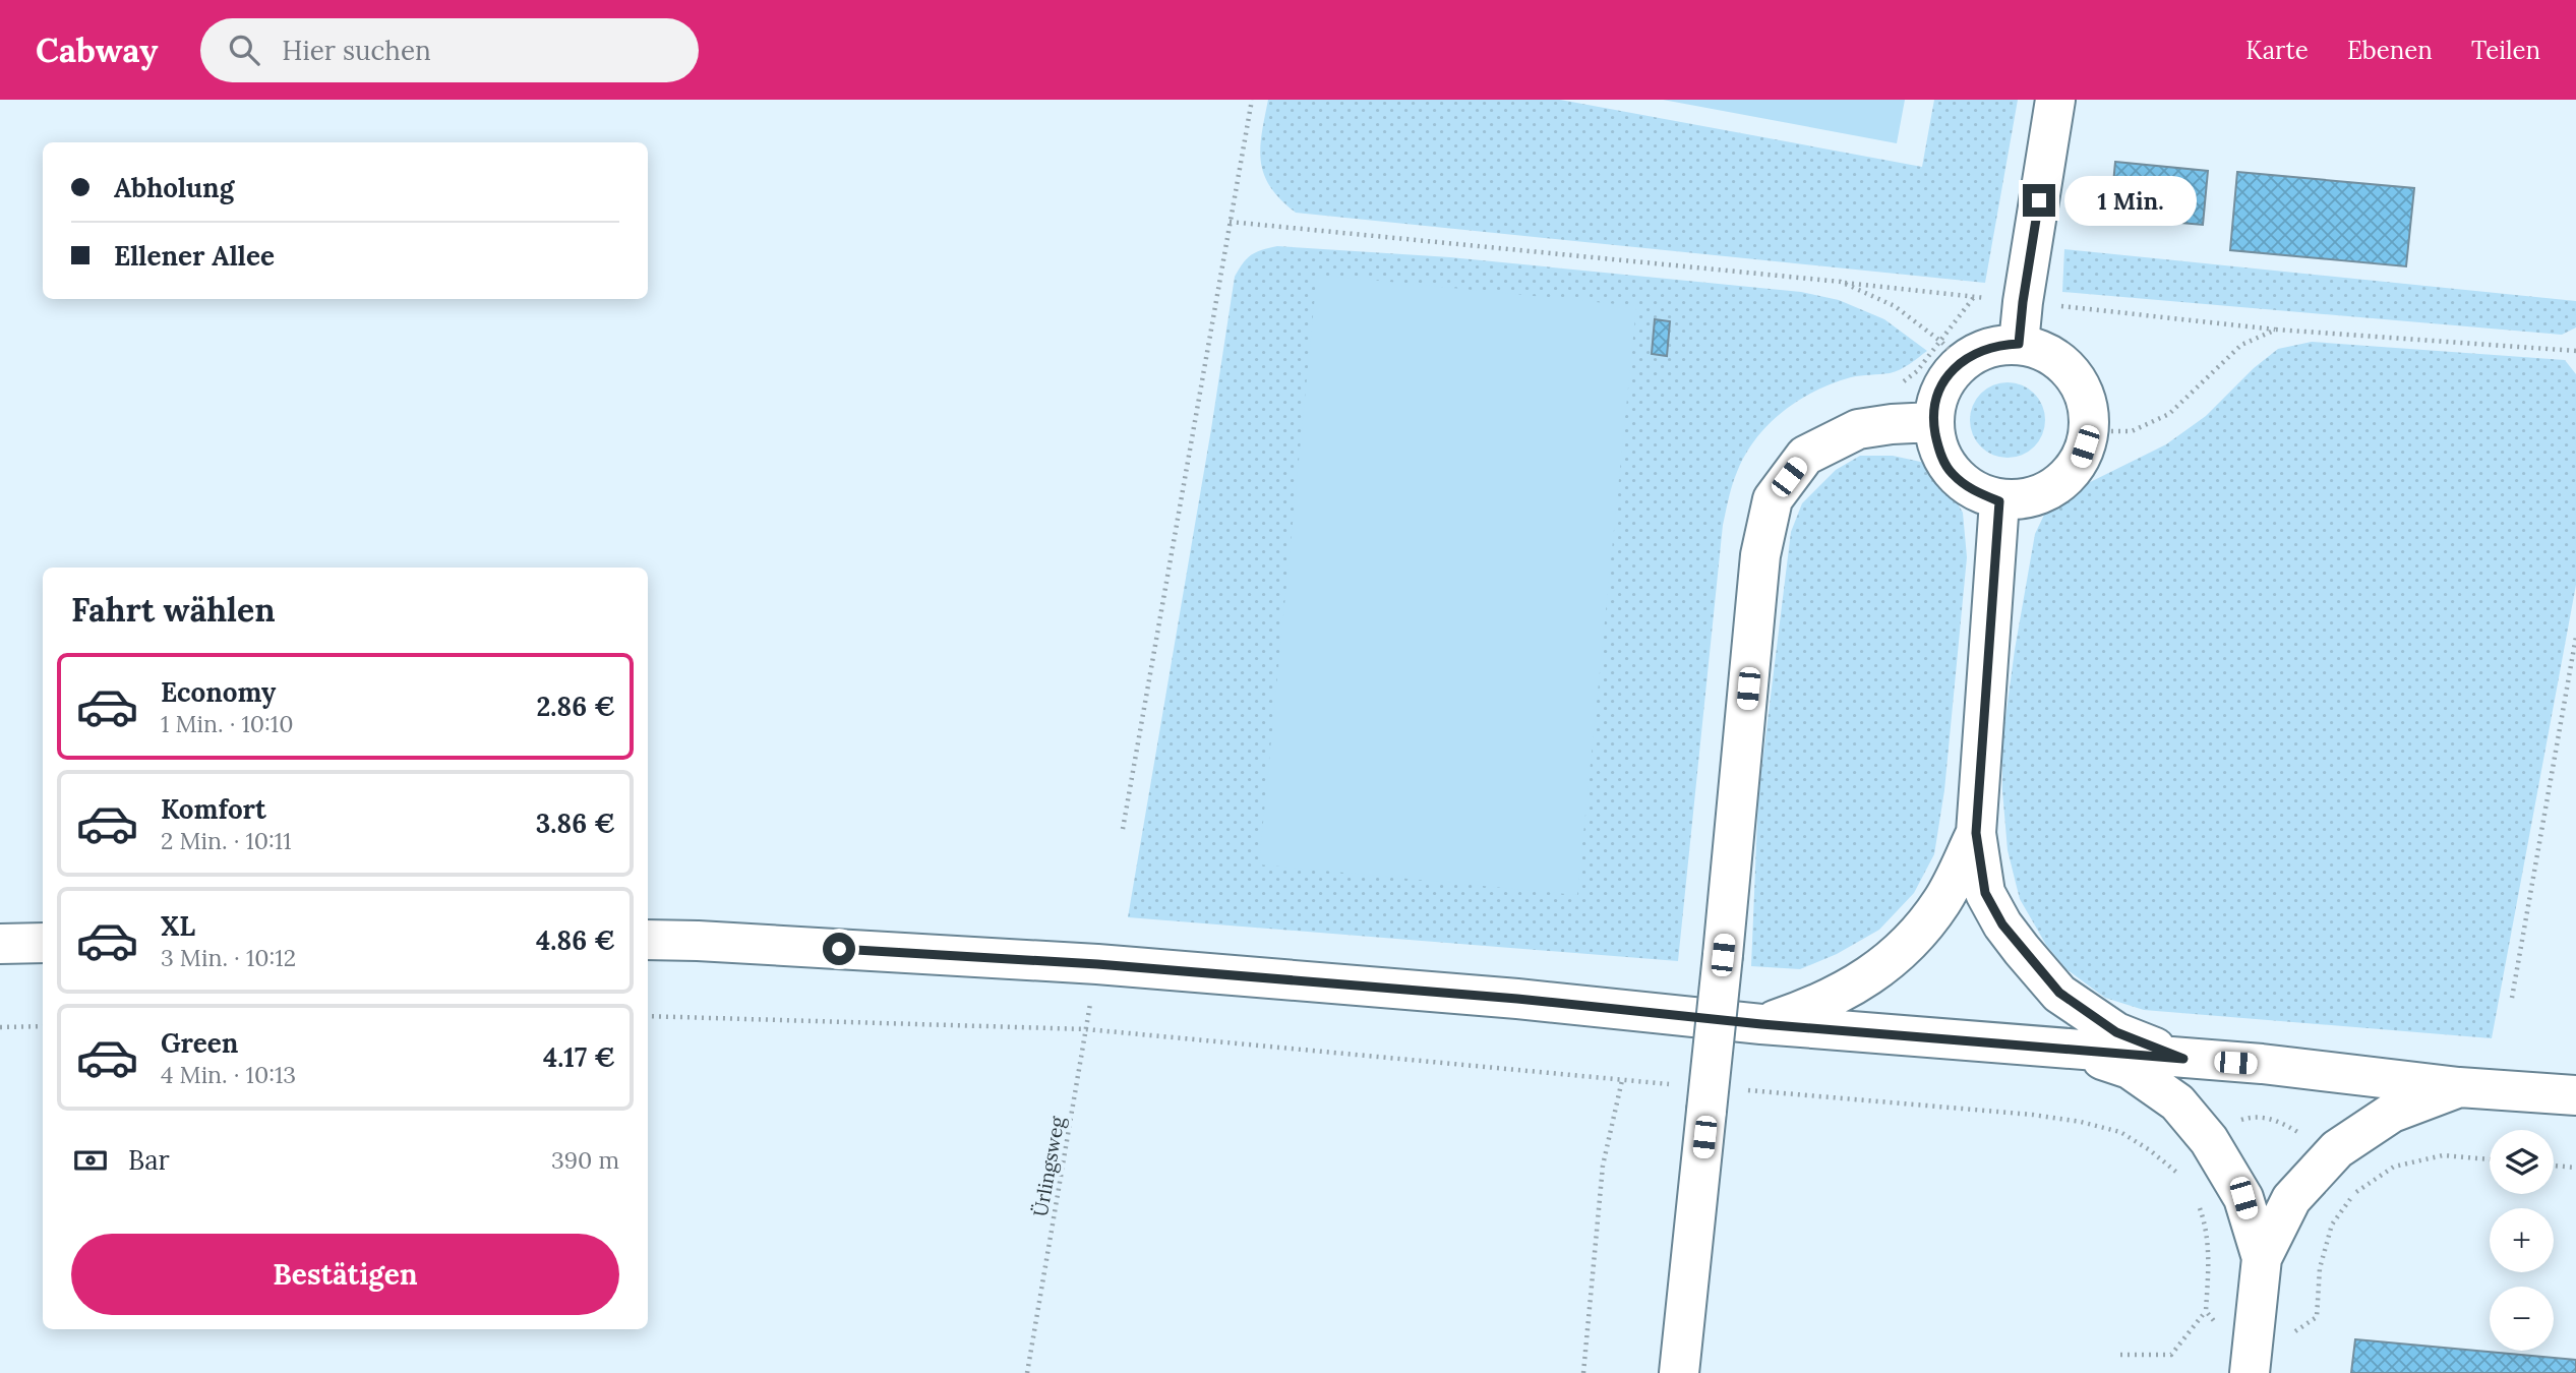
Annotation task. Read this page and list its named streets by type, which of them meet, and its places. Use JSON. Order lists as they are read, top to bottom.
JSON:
{
  "streets": {
    "path": ["Ürlingsweg"]
  },
  "page": {
    "header": "Cabway",
    "search": "Hier suchen",
    "nav": ["Karte", "Ebenen", "Teilen"],
    "banner": ["Abholung", "Ellener Allee"],
    "bubble": "1 Min.",
    "heading": "Fahrt wählen",
    "list": [
      {
        "name": "Economy",
        "note": "1 Min. · 10:10",
        "value": "2.86 €"
      },
      {
        "name": "Komfort",
        "note": "2 Min. · 10:11",
        "value": "3.86 €"
      },
      {
        "name": "XL",
        "note": "3 Min. · 10:12",
        "value": "4.86 €"
      },
      {
        "name": "Green",
        "note": "4 Min. · 10:13",
        "value": "4.17 €"
      }
    ],
    "pay": ["Bar", "390 m"],
    "map_buttons": ["+", "−"],
    "buttons": "Bestätigen"
  }
}
